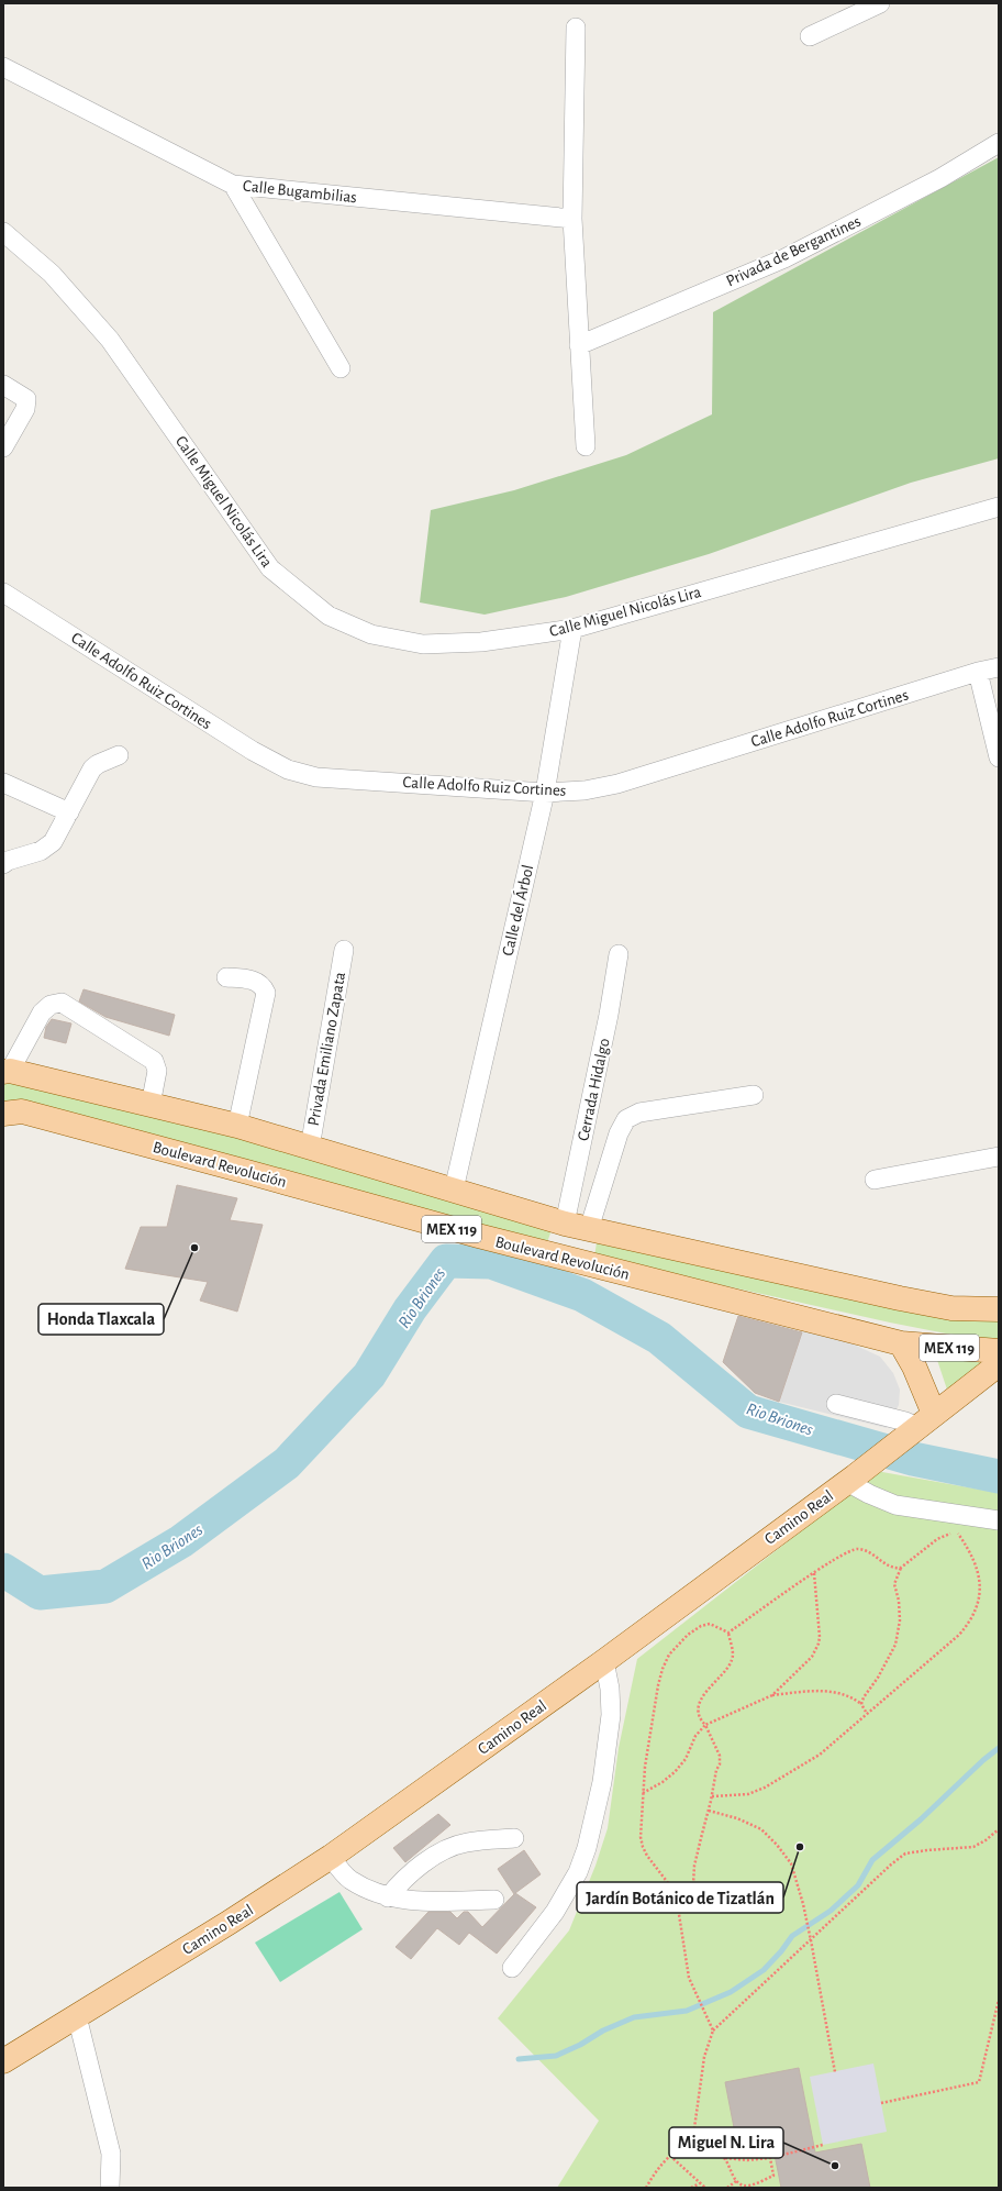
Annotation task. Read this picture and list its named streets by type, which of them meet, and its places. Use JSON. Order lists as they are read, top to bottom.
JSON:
{
  "streets": {
    "main road": ["Boulevard Revolución", "MEX 119", "Camino Real"],
    "street": [
      "Calle Bugambilias",
      "Privada de Bergantines",
      "Calle Miguel Nicolás Lira",
      "Calle Adolfo Ruiz Cortines",
      "Calle del Árbol",
      "Privada Emiliano Zapata",
      "Cerrada Hidalgo"
    ]
  },
  "crossings": [
    ["Calle Miguel Nicolás Lira", "Calle del Árbol"],
    ["Calle Adolfo Ruiz Cortines", "Calle del Árbol"],
    ["Calle del Árbol", "Boulevard Revolución"],
    ["Privada Emiliano Zapata", "Boulevard Revolución"],
    ["Cerrada Hidalgo", "Boulevard Revolución"]
  ],
  "water": ["Rio Briones"],
  "places": ["Honda Tlaxcala", "Jardín Botánico de Tizatlán", "Miguel N. Lira"]
}
